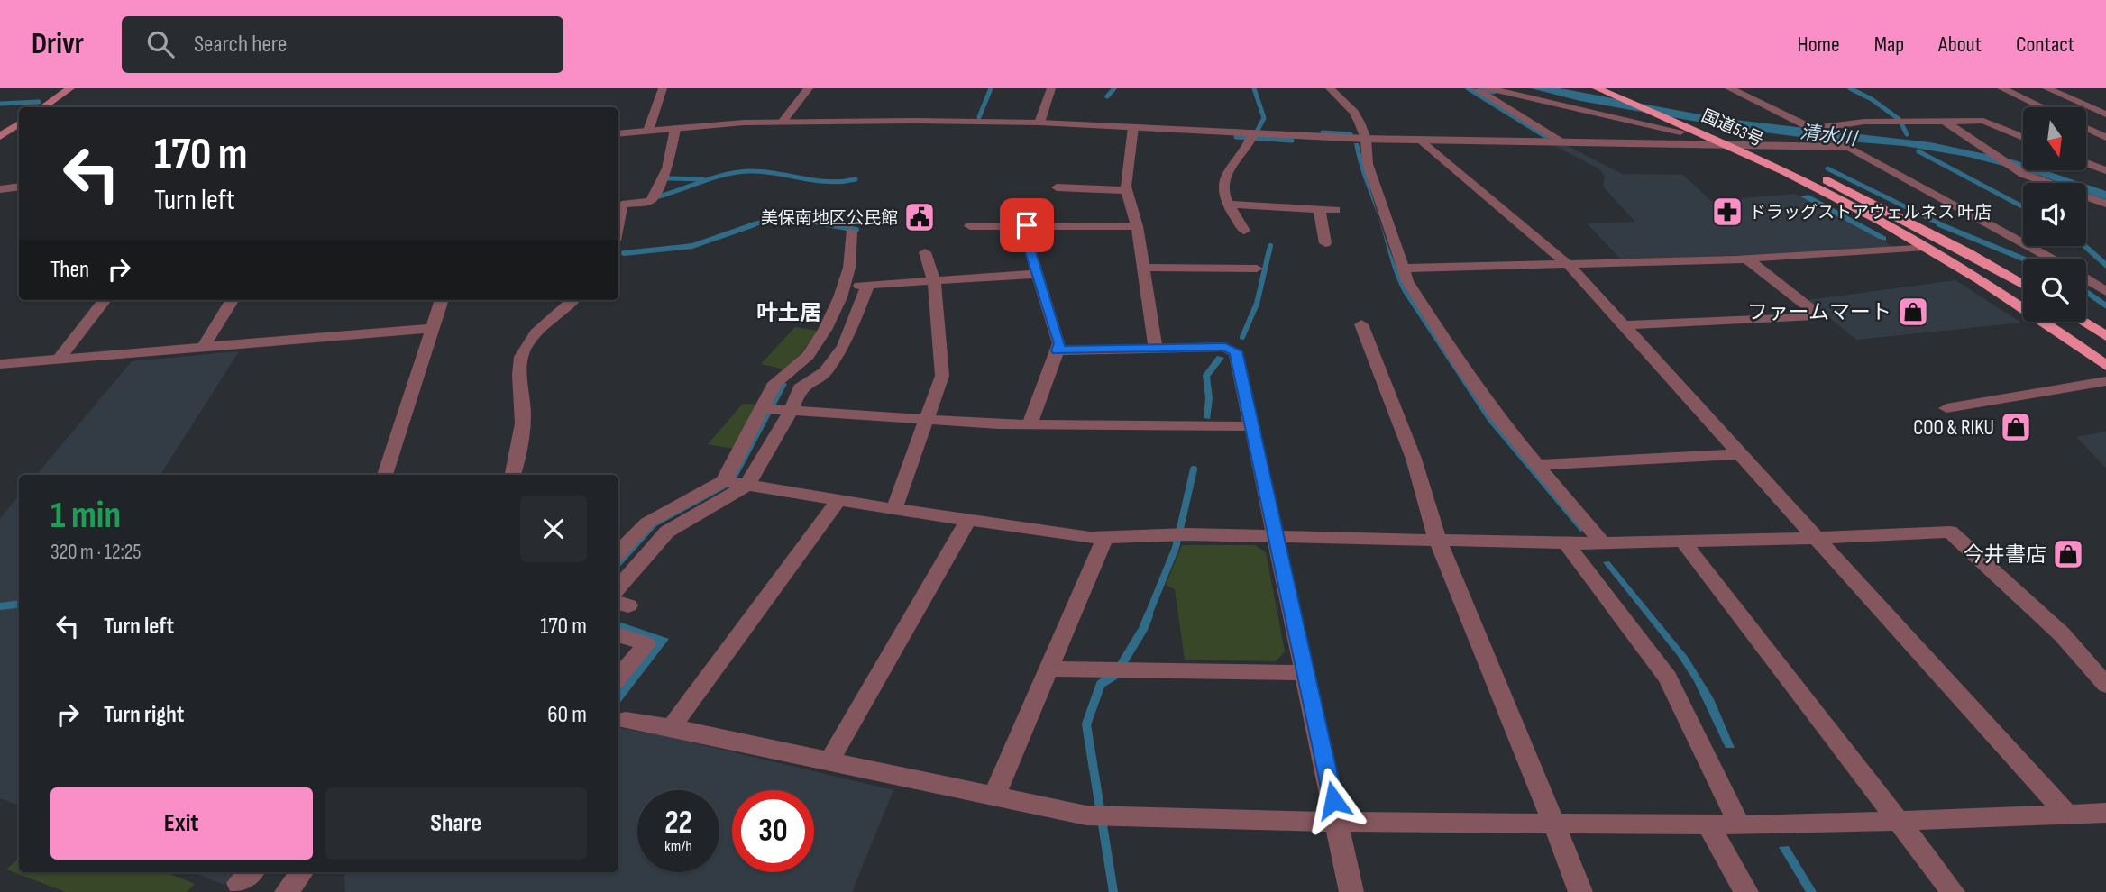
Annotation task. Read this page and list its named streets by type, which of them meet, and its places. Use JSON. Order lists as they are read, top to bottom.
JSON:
{
  "streets": {
    "highway": ["国道53号"]
  },
  "districts": ["叶土居"],
  "water": ["清水川"],
  "places": {
    "pharmacy": ["ドラッグストアウェルネス 叶店"],
    "public building": ["美保南地区公民館"],
    "shop": ["ファームマート", "COO & RIKU", "今井書店"]
  },
  "north": "bottom",
  "page": {
    "header": "Drivr",
    "search": "Search here",
    "nav": [
      "Home",
      "Map",
      "About",
      "Contact"
    ],
    "turn": ["170 m", "Turn left"],
    "then": "Then",
    "heading": ["1 min", "320 m · 12:25"],
    "list": [
      {
        "name": "Turn left",
        "value": "170 m"
      },
      {
        "name": "Turn right",
        "value": "60 m"
      }
    ],
    "buttons": ["Exit", "Share"],
    "speed": "22 km/h",
    "limit": "30"
  }
}
